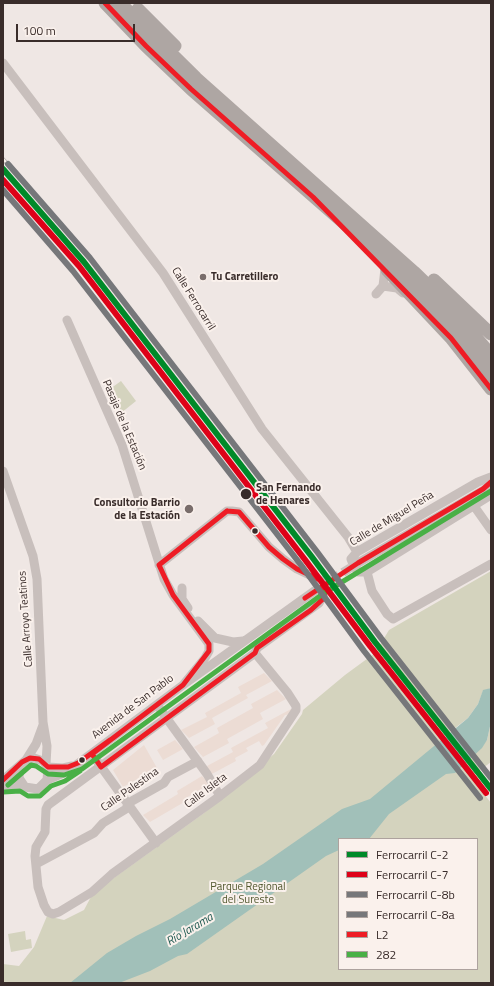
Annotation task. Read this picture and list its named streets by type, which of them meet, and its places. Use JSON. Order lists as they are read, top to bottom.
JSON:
{
  "streets": {
    "street": [
      "Calle Ferrocarril",
      "Pasaje de la Estación",
      "Calle de Miguel Peña",
      "Calle Arroyo Teatinos",
      "Avenida de San Pablo",
      "Calle Palestina",
      "Calle Isleta"
    ]
  },
  "crossings": [
    ["Calle Ferrocarril", "Calle de Miguel Peña"],
    ["Pasaje de la Estación", "Avenida de San Pablo"],
    ["Calle Palestina", "Calle Isleta"]
  ],
  "water": ["Río Jarama"],
  "parks": ["Parque Regional del Sureste"],
  "places": ["Tu Carretillero", "San Fernando de Henares", "Consultorio Barrio de la Estación"],
  "lines": [
    "transit line L2",
    "rail line C-8b",
    "rail line C-2",
    "rail line C-7",
    "rail line C-8a",
    "transit line 282"
  ],
  "legend": [
    "Ferrocarril C-2",
    "Ferrocarril C-7",
    "Ferrocarril C-8b",
    "Ferrocarril C-8a",
    "L2",
    "282"
  ],
  "scale_bar": "100 m"
}
